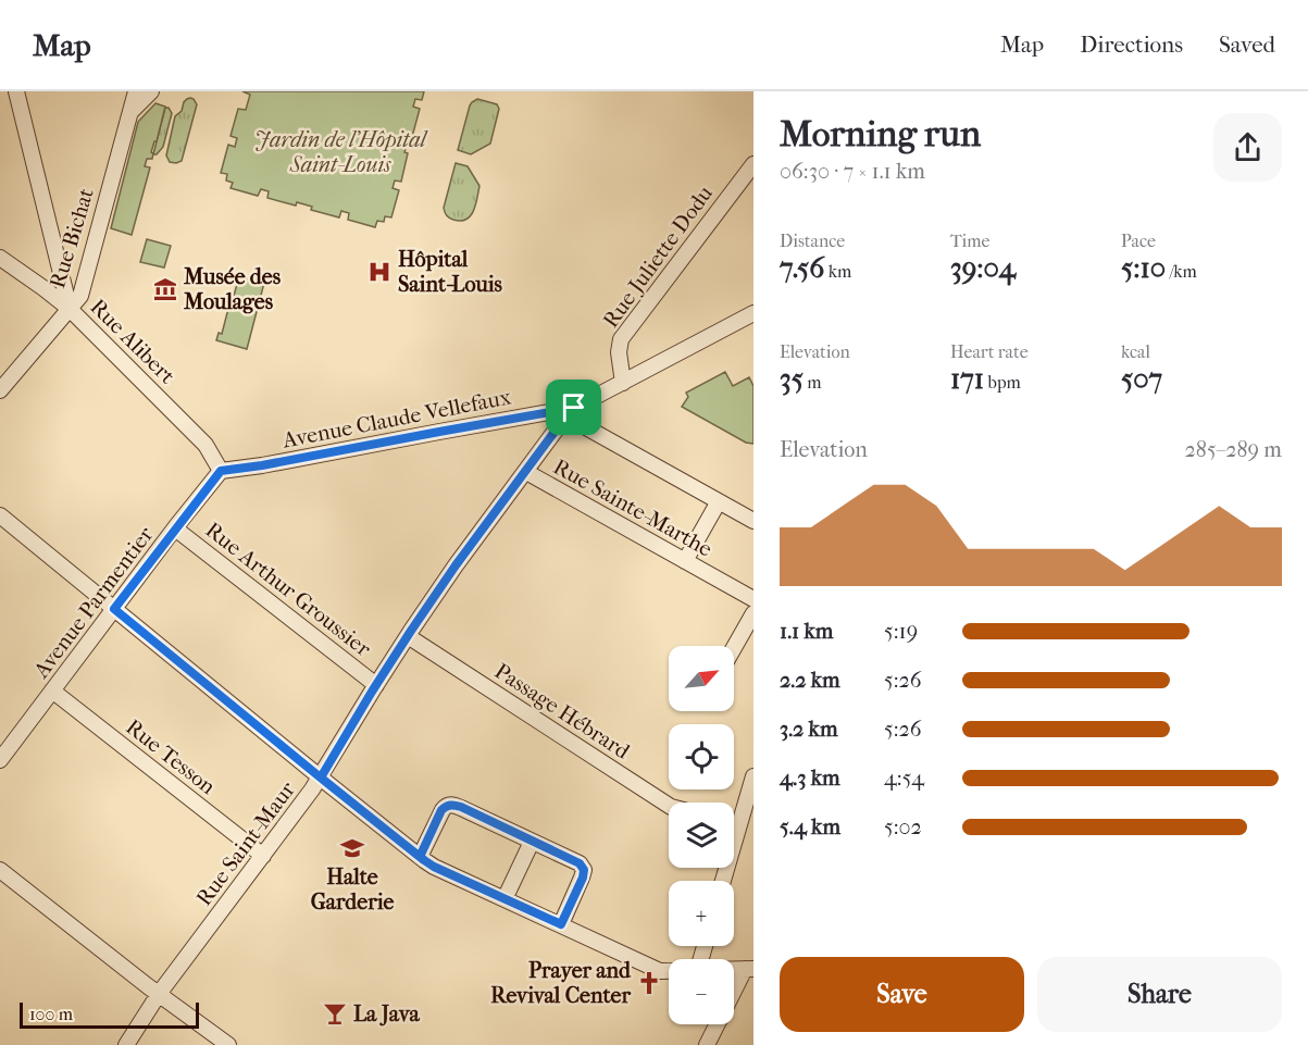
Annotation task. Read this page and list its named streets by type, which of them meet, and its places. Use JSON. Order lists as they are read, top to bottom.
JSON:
{
  "streets": {
    "street": [
      "Rue Bichat",
      "Rue Juliette Dodu",
      "Rue Alibert",
      "Avenue Claude Vellefaux",
      "Rue Sainte-Marthe",
      "Rue Arthur Groussier",
      "Avenue Parmentier",
      "Passage Hébrard",
      "Rue Tesson",
      "Rue Saint-Maur"
    ]
  },
  "crossings": [
    ["Rue Bichat", "Rue Alibert"],
    ["Rue Juliette Dodu", "Avenue Claude Vellefaux"],
    ["Rue Alibert", "Avenue Claude Vellefaux"],
    ["Rue Alibert", "Avenue Parmentier"],
    ["Avenue Claude Vellefaux", "Avenue Parmentier"],
    ["Avenue Claude Vellefaux", "Rue Saint-Maur"],
    ["Rue Sainte-Marthe", "Rue Saint-Maur"],
    ["Rue Arthur Groussier", "Avenue Parmentier"],
    ["Rue Arthur Groussier", "Rue Saint-Maur"],
    ["Avenue Parmentier", "Rue Tesson"],
    ["Passage Hébrard", "Rue Saint-Maur"],
    ["Rue Tesson", "Rue Saint-Maur"]
  ],
  "parks": ["Jardin de l'Hôpital Saint-Louis"],
  "places": {
    "hospital": ["Hôpital Saint-Louis"],
    "museum": ["Musée des Moulages"],
    "school or university": ["Halte Garderie"],
    "church": ["Prayer and Revival Center"],
    "bar": ["La Java"]
  },
  "scale_bar": "100 m",
  "north": "top right",
  "page": {
    "header": "Map",
    "nav": ["Map", "Directions", "Saved"],
    "heading": ["Morning run", "06:30 · 7 × 1.1 km"],
    "stats": [
      ["Distance", "7.56 km"],
      ["Time", "39:04"],
      ["Pace", "5:10 /km"],
      ["Elevation", "35 m"],
      ["Heart rate", "171 bpm"],
      ["kcal", "507"]
    ],
    "chart": ["Elevation", "285–289 m"],
    "list": [
      {
        "name": "1.1 km",
        "note": "5:19"
      },
      {
        "name": "2.2 km",
        "note": "5:26"
      },
      {
        "name": "3.2 km",
        "note": "5:26"
      },
      {
        "name": "4.3 km",
        "note": "4:54"
      },
      {
        "name": "5.4 km",
        "note": "5:02"
      }
    ],
    "map_buttons": ["+", "−"],
    "buttons": ["Save", "Share"],
    "scale": "100 m"
  }
}
